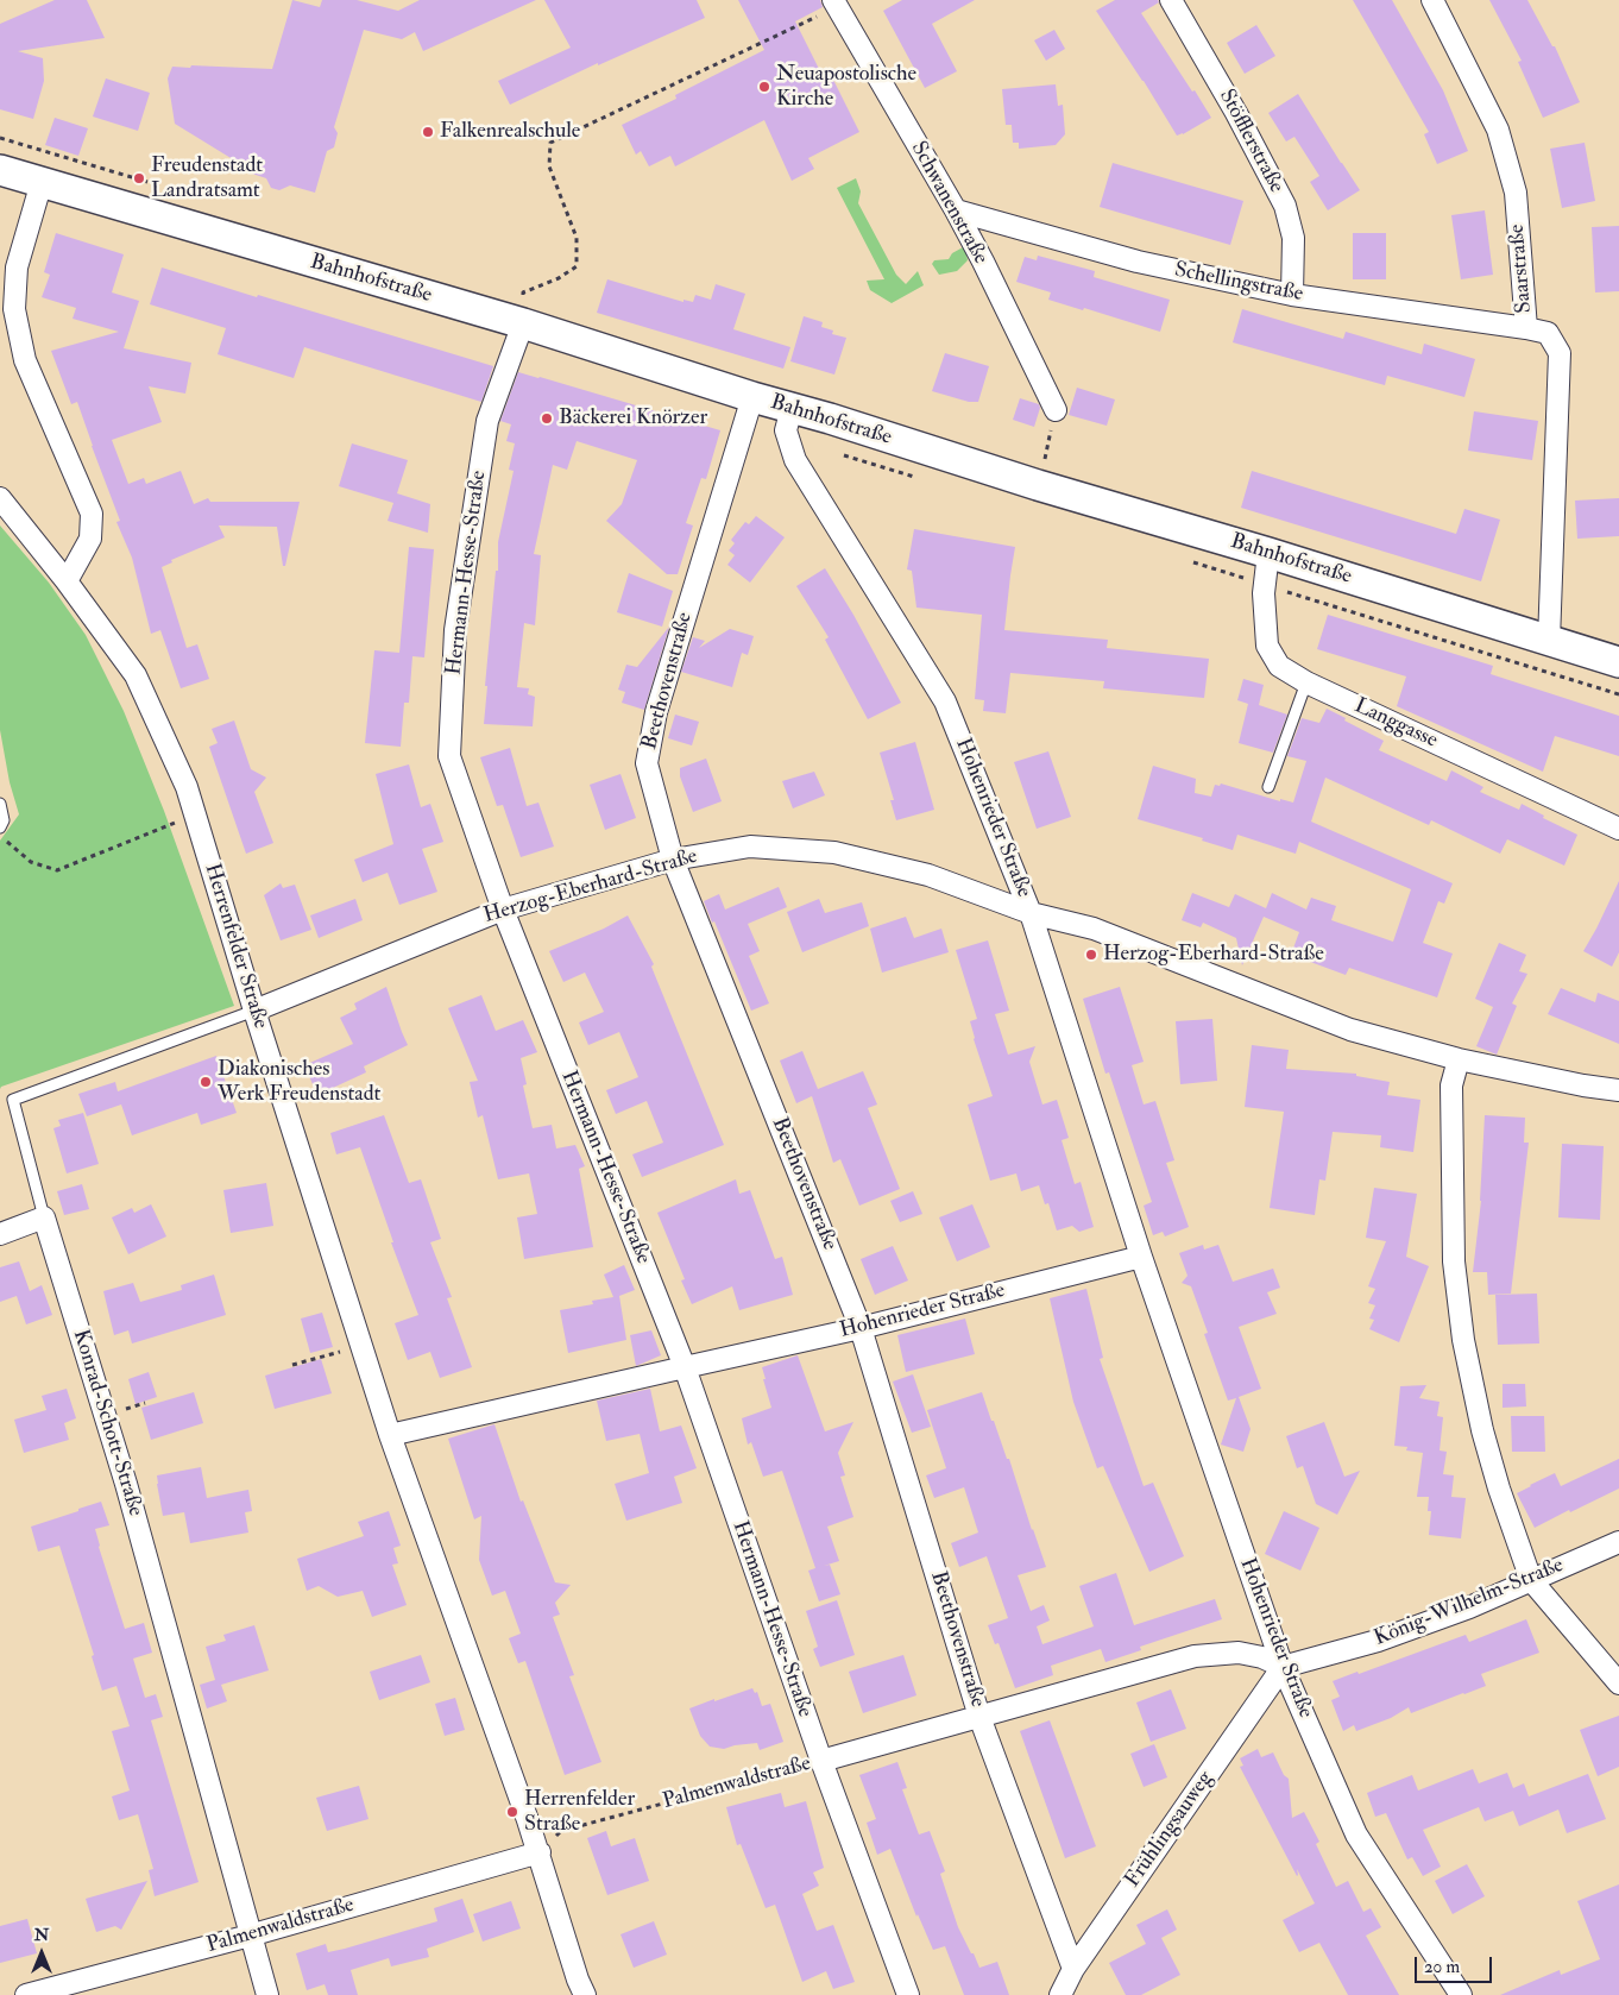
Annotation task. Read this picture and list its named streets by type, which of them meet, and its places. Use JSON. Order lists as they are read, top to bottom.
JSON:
{
  "streets": {
    "street": [
      "Stöfflerstraße",
      "Schwanenstraße",
      "Saarstraße",
      "Bahnhofstraße",
      "Schellingstraße",
      "Hermann-Hesse-Straße",
      "Beethovenstraße",
      "Langgasse",
      "Hohenrieder Straße",
      "Herzog-Eberhard-Straße",
      "Herrenfelder Straße",
      "Konrad-Schott-Straße",
      "König-Wilhelm-Straße",
      "Palmenwaldstraße",
      "Frühlingsauweg"
    ]
  },
  "crossings": [
    ["Stöfflerstraße", "Schellingstraße"],
    ["Schwanenstraße", "Schellingstraße"],
    ["Saarstraße", "Bahnhofstraße"],
    ["Saarstraße", "Schellingstraße"],
    ["Bahnhofstraße", "Hermann-Hesse-Straße"],
    ["Bahnhofstraße", "Beethovenstraße"],
    ["Bahnhofstraße", "Langgasse"],
    ["Bahnhofstraße", "Hohenrieder Straße"],
    ["Hermann-Hesse-Straße", "Hohenrieder Straße"],
    ["Hermann-Hesse-Straße", "Herzog-Eberhard-Straße"],
    ["Hermann-Hesse-Straße", "Palmenwaldstraße"],
    ["Beethovenstraße", "Hohenrieder Straße"],
    ["Beethovenstraße", "Herzog-Eberhard-Straße"],
    ["Beethovenstraße", "Palmenwaldstraße"],
    ["Beethovenstraße", "Frühlingsauweg"],
    ["Hohenrieder Straße", "Herzog-Eberhard-Straße"],
    ["Hohenrieder Straße", "König-Wilhelm-Straße"],
    ["Hohenrieder Straße", "Palmenwaldstraße"],
    ["Hohenrieder Straße", "Frühlingsauweg"],
    ["Herzog-Eberhard-Straße", "Herrenfelder Straße"],
    ["Herzog-Eberhard-Straße", "Konrad-Schott-Straße"],
    ["Herrenfelder Straße", "Konrad-Schott-Straße"],
    ["Herrenfelder Straße", "Palmenwaldstraße"],
    ["Konrad-Schott-Straße", "Palmenwaldstraße"],
    ["König-Wilhelm-Straße", "Palmenwaldstraße"],
    ["König-Wilhelm-Straße", "Frühlingsauweg"],
    ["Palmenwaldstraße", "Frühlingsauweg"]
  ],
  "places": [
    "Neuapostolische Kirche",
    "Falkenrealschule",
    "Freudenstadt Landratsamt",
    "Bäckerei Knörzer",
    "Herzog-Eberhard-Straße",
    "Diakonisches Werk Freudenstadt",
    "Herrenfelder Straße"
  ],
  "scale_bar": "20 m",
  "north": "top"
}
